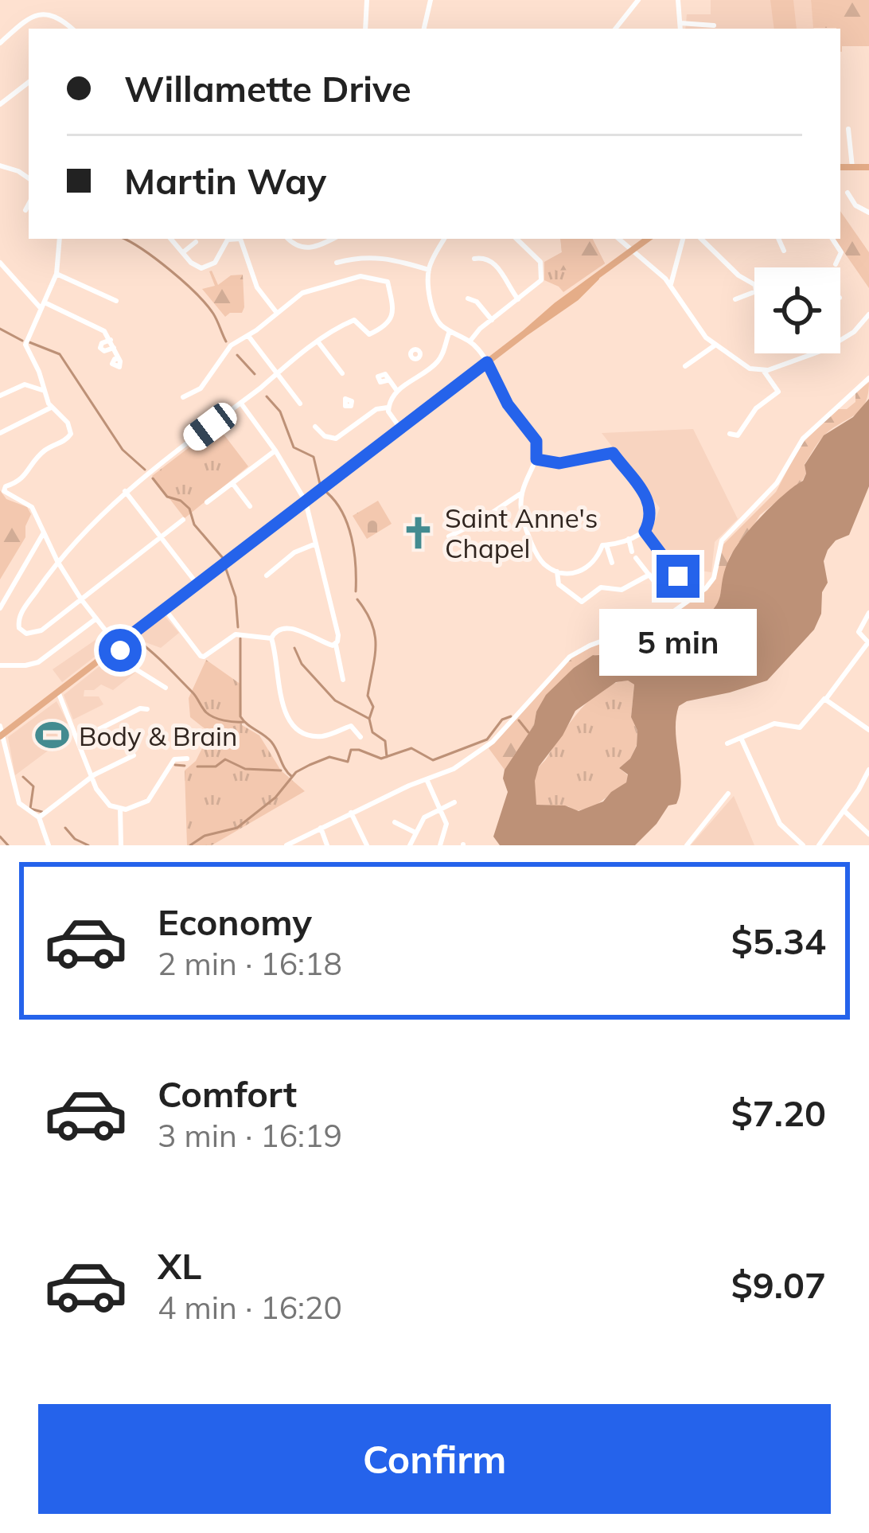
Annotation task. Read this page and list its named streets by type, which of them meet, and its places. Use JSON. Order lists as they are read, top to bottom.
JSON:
{
  "places": {
    "church": ["Saint Anne's Chapel"],
    "sports": ["Body & Brain"]
  },
  "page": {
    "banner": ["Willamette Drive", "Martin Way"],
    "bubble": "5 min",
    "list": [
      {
        "name": "Economy",
        "note": "2 min · 16:18",
        "value": "$5.34"
      },
      {
        "name": "Comfort",
        "note": "3 min · 16:19",
        "value": "$7.20"
      },
      {
        "name": "XL",
        "note": "4 min · 16:20",
        "value": "$9.07"
      }
    ],
    "buttons": "Confirm"
  }
}
